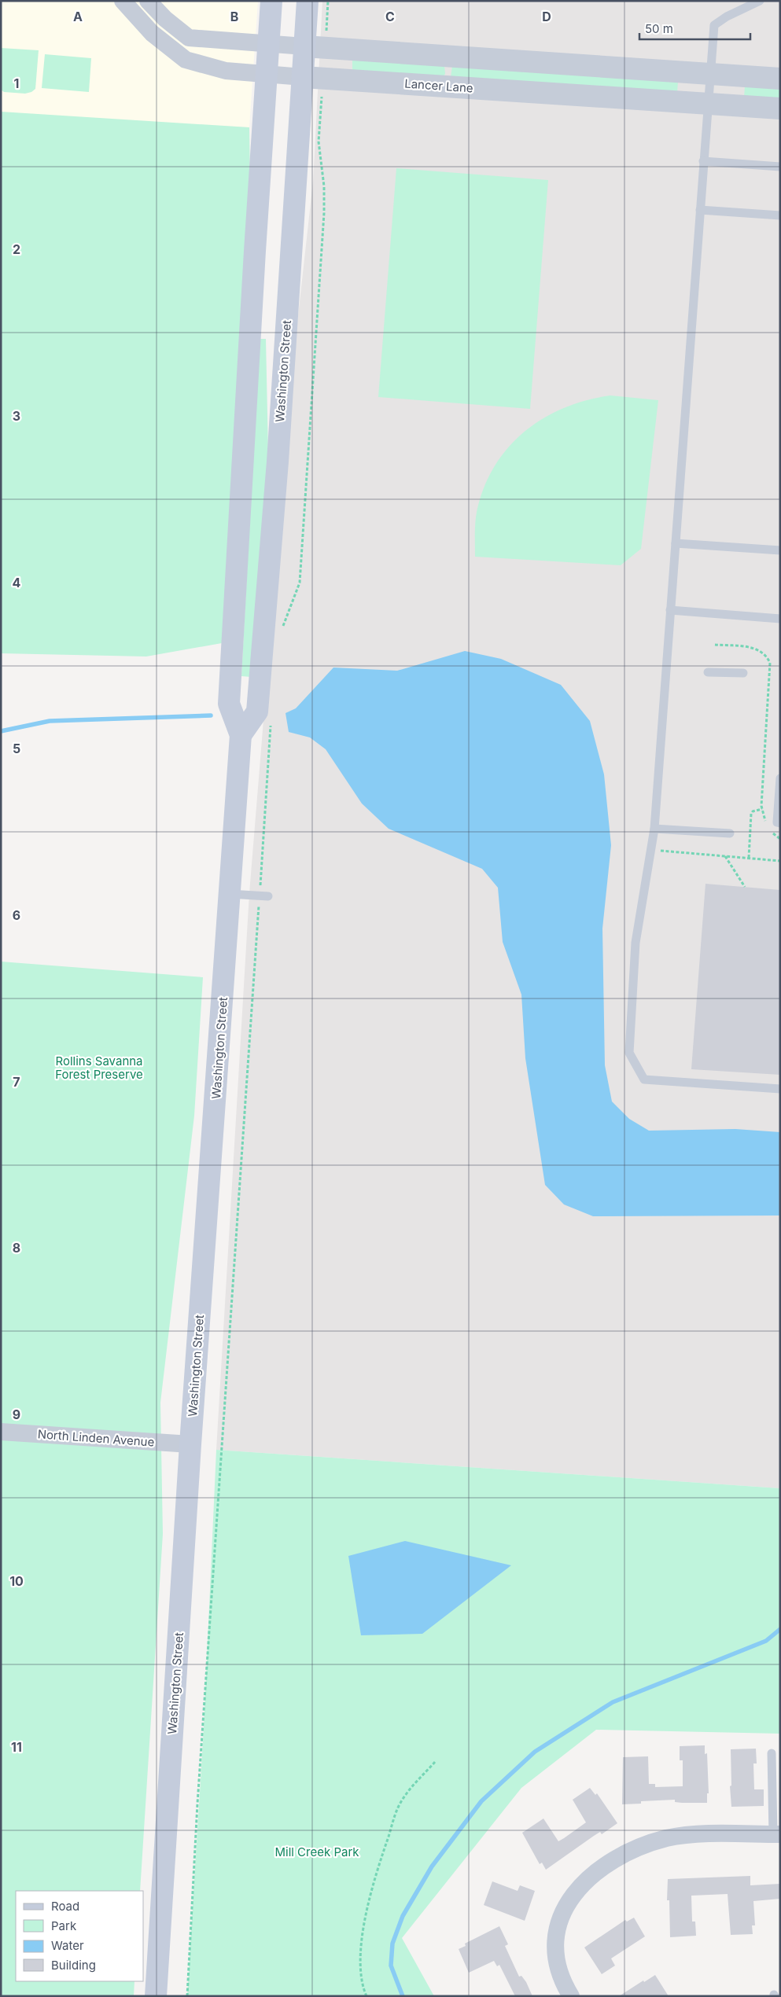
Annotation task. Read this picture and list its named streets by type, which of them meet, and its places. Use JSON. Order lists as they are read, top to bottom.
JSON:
{
  "streets": {
    "main road": ["Washington Street"],
    "street": ["Lancer Lane", "North Linden Avenue"]
  },
  "crossings": [
    ["Lancer Lane", "Washington Street"],
    ["Washington Street", "North Linden Avenue"]
  ],
  "parks": ["Rollins Savanna Forest Preserve", "Mill Creek Park"],
  "legend": [
    "Road",
    "Park",
    "Water",
    "Building"
  ],
  "scale_bar": "50 m",
  "grid": {
    "columns": [
      "A",
      "B",
      "C",
      "D"
    ],
    "rows": [
      "1",
      "2",
      "3",
      "4",
      "5",
      "6",
      "7",
      "8",
      "9",
      "10",
      "11"
    ]
  }
}
